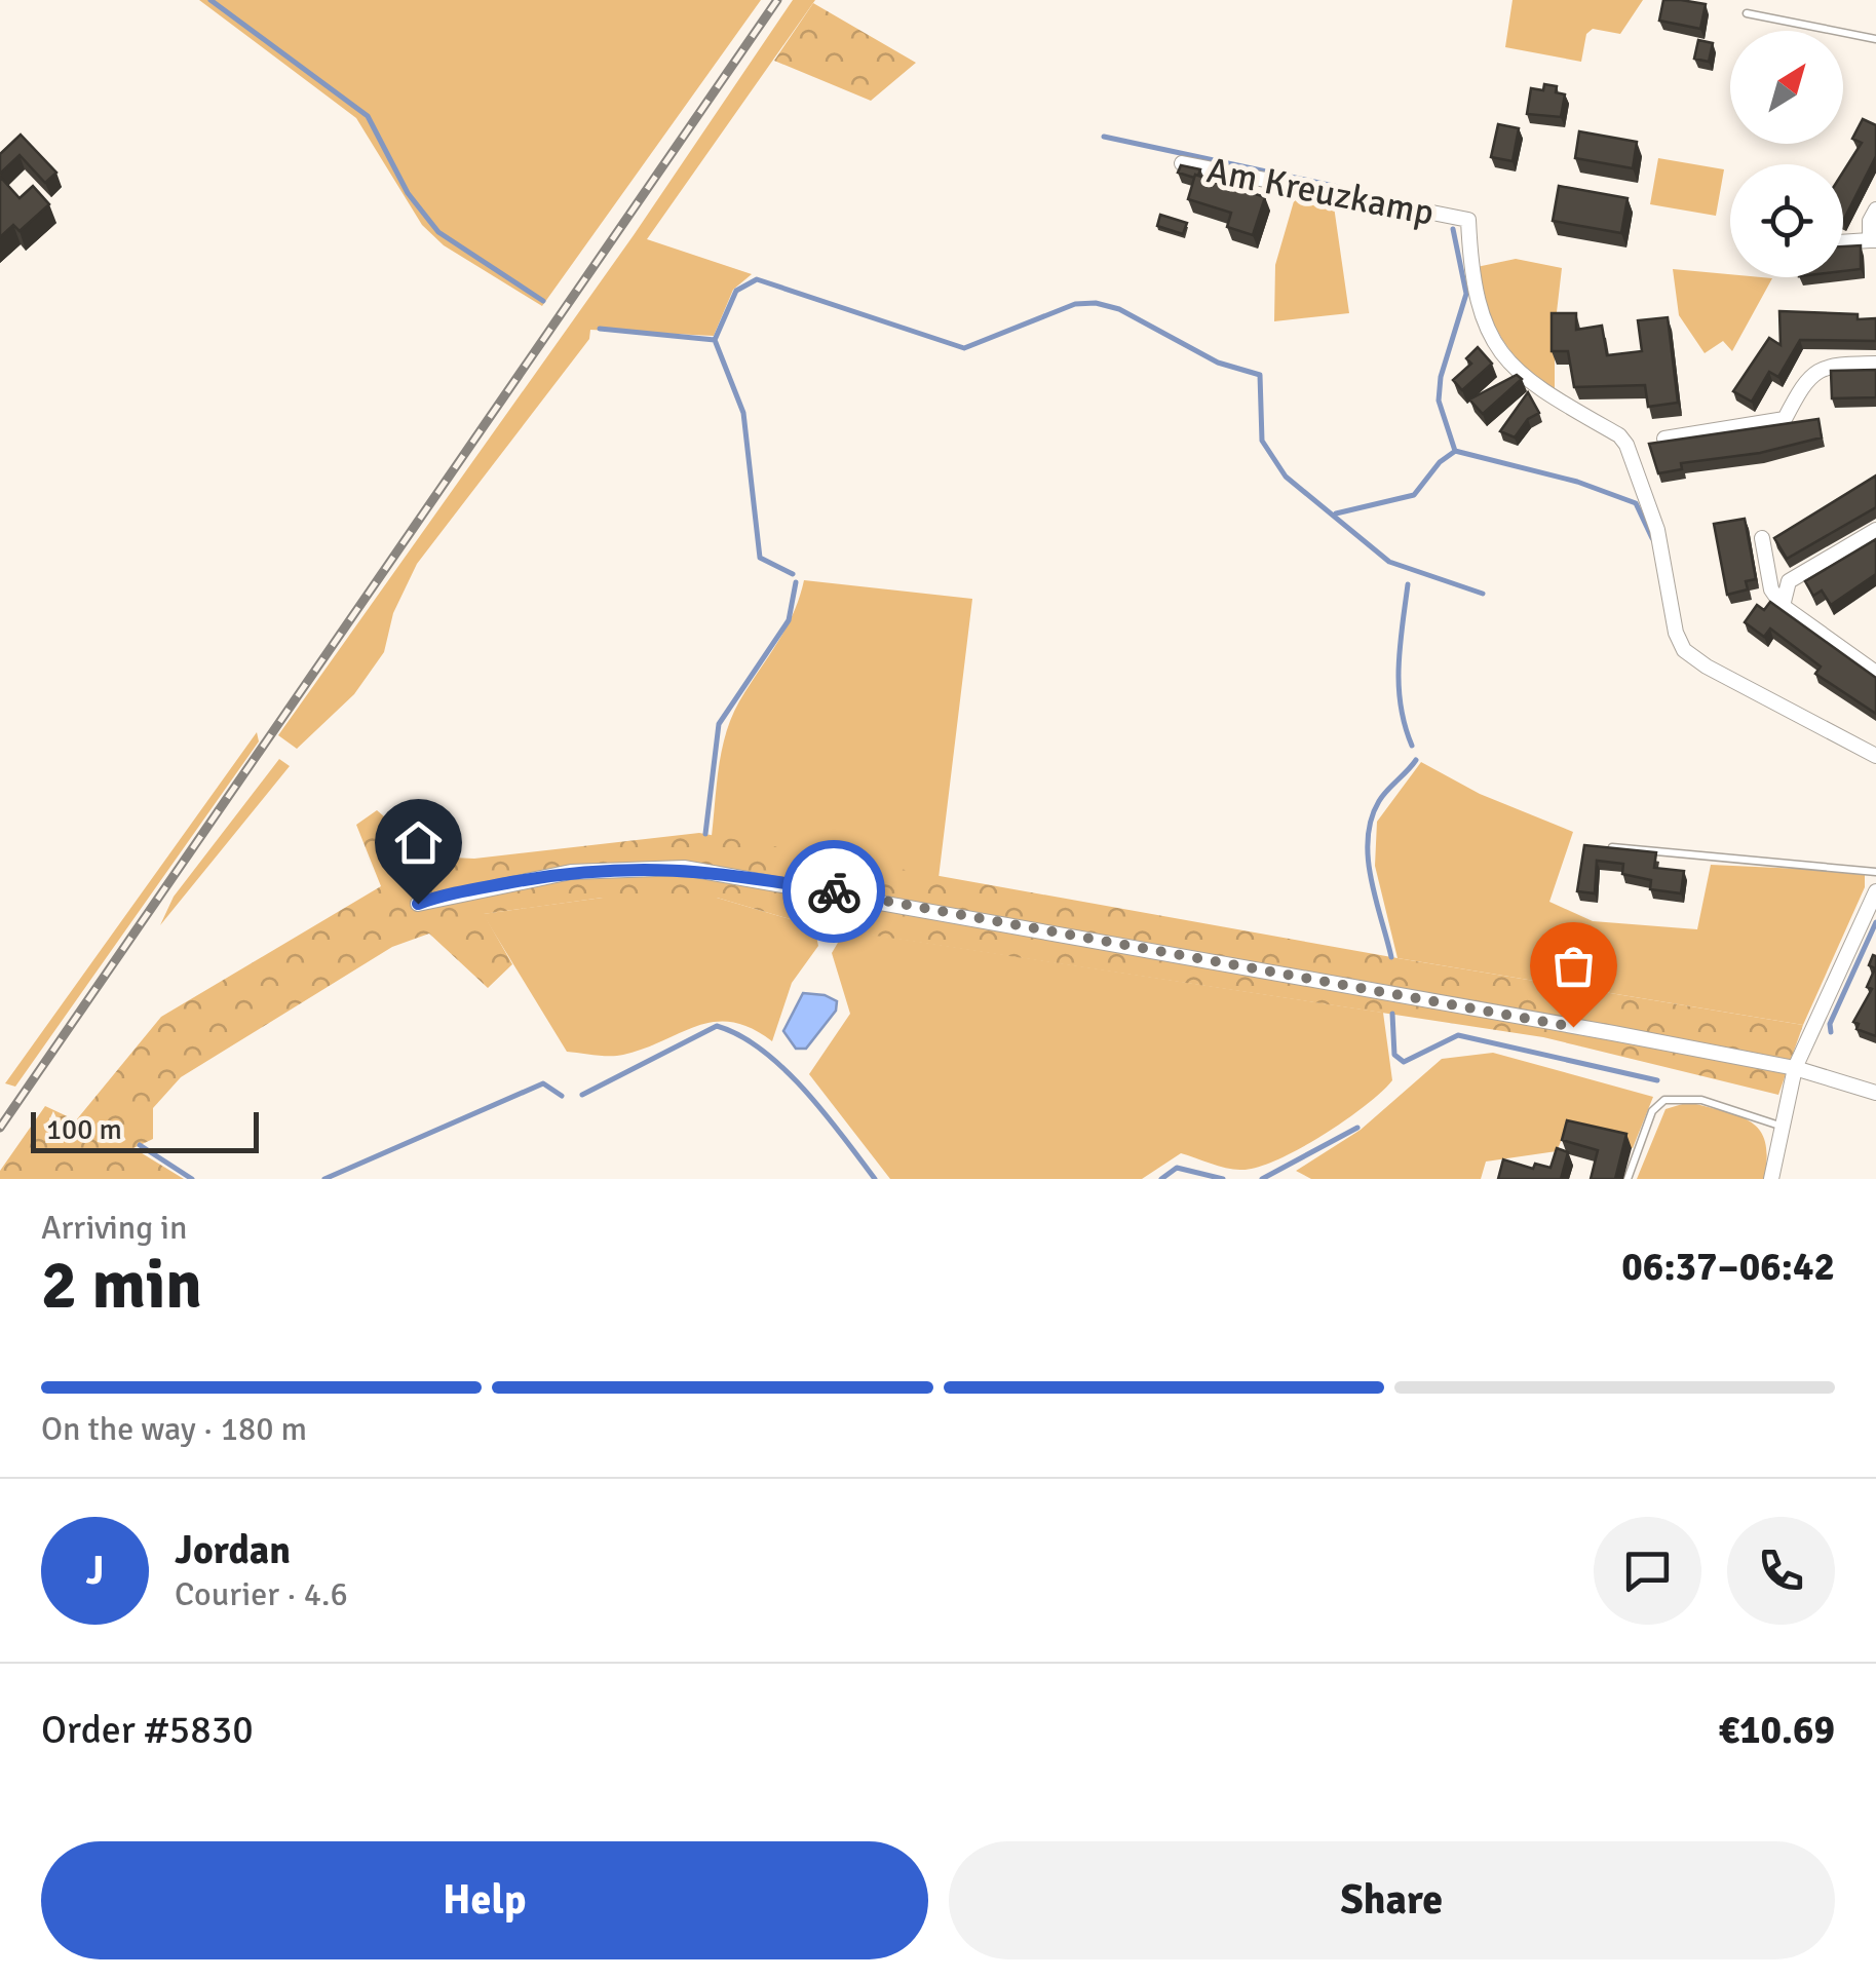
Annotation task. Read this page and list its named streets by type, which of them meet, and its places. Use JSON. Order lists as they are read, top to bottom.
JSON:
{
  "streets": {
    "street": ["Am Kreuzkamp"]
  },
  "scale_bar": "100 m",
  "north": "top right",
  "page": {
    "scale": "100 m",
    "heading": ["2 min", "Arriving in", "06:37–06:42"],
    "panel": [
      "Jordan",
      "Courier · 4.6",
      "Order #5830",
      "€10.69"
    ],
    "bar": "On the way · 180 m",
    "round": "J",
    "buttons": ["Help", "Share"]
  }
}
